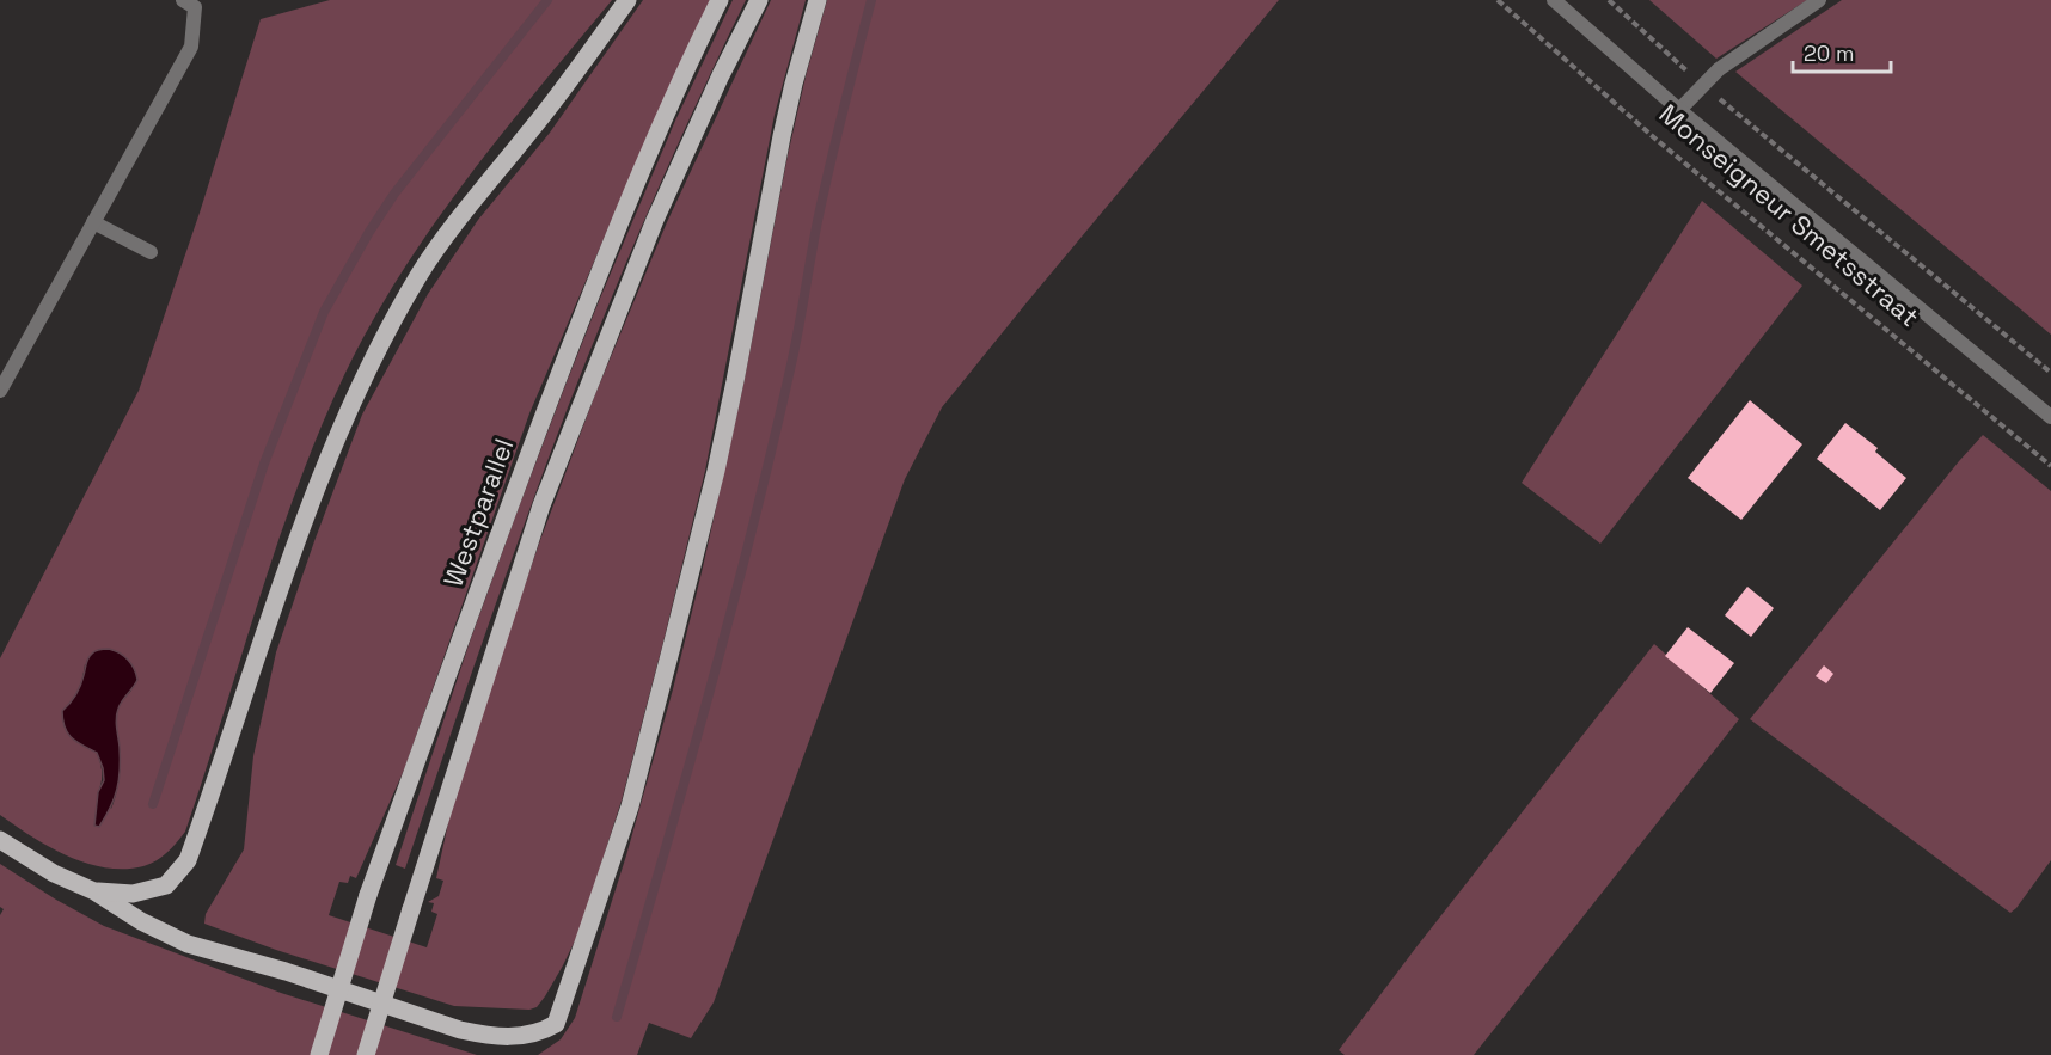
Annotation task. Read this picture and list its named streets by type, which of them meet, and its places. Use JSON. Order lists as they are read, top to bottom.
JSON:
{
  "streets": {
    "main road": ["Westparallel"],
    "street": ["Monseigneur Smetsstraat"]
  },
  "scale_bar": "20 m"
}
